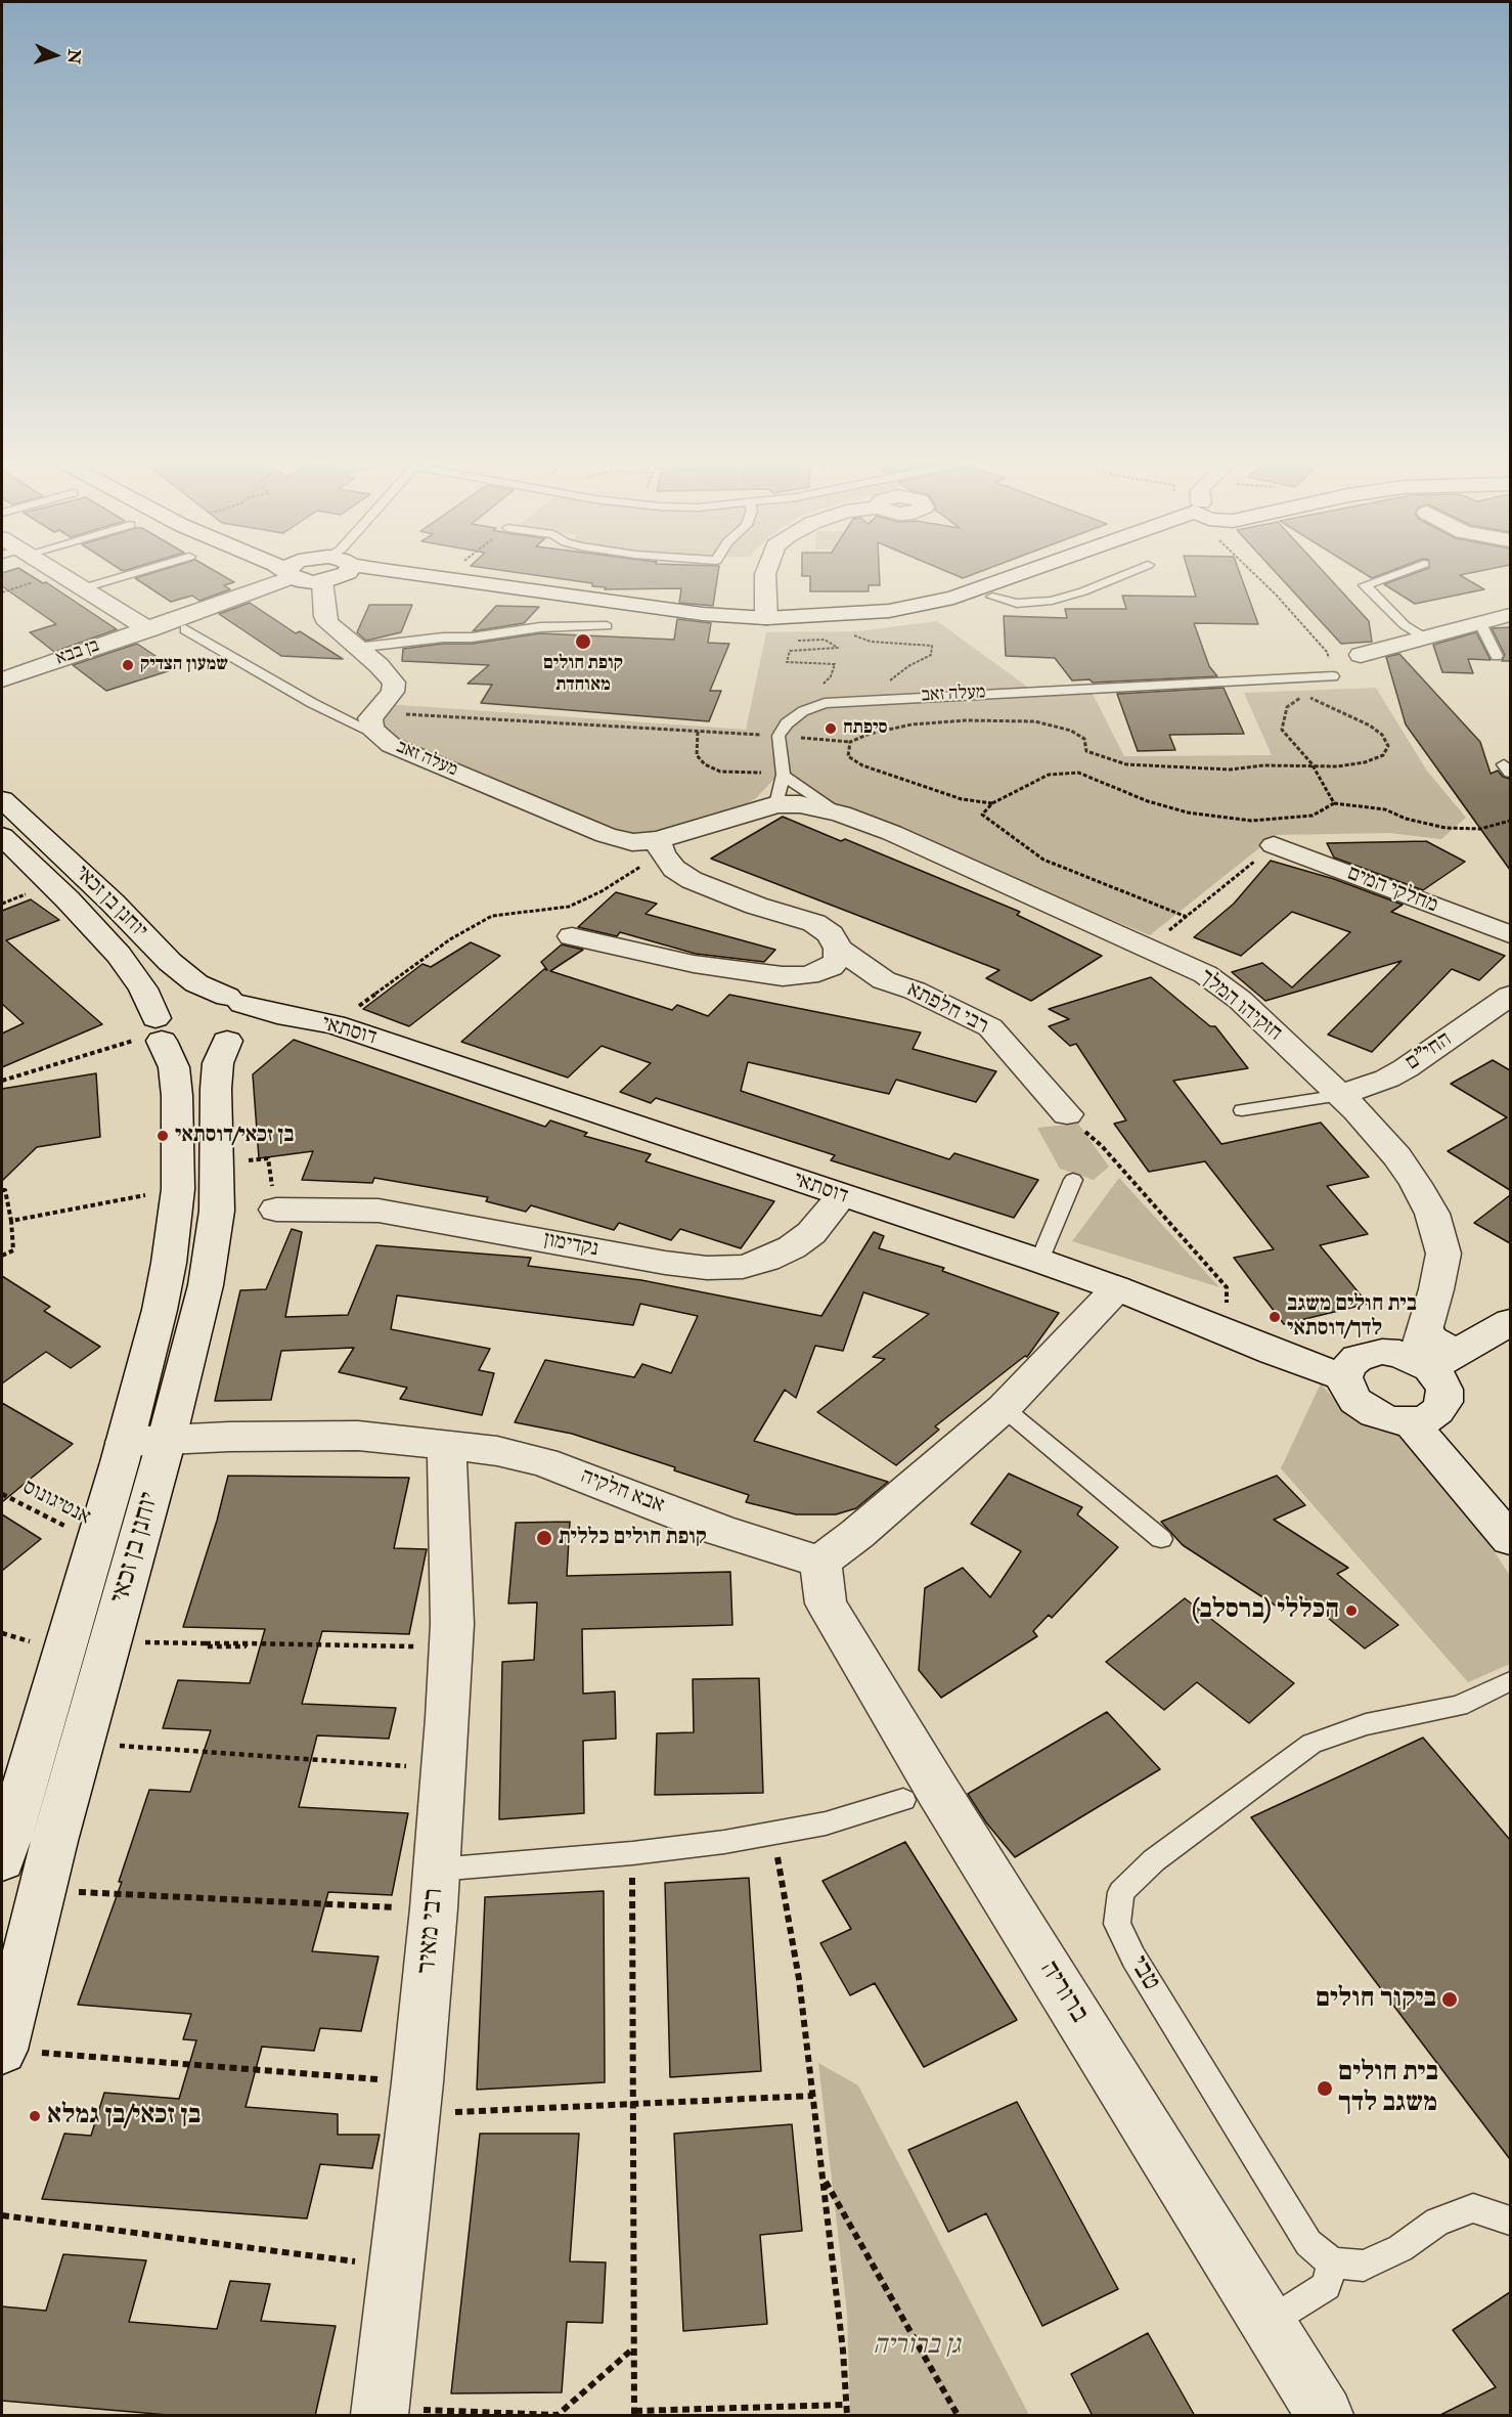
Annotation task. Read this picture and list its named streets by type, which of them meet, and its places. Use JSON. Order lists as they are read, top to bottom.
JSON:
{
  "streets": {
    "street": [
      "בן בבא",
      "מעלה זאב",
      "מחלקי המים",
      "יוחנן בן זכאי",
      "חזקיהו המלך",
      "רבי חלפתא",
      "דוסתאי",
      "החי\"ם",
      "נקדימון",
      "אבא חלקיה",
      "רבי מאיר",
      "ברוריה"
    ],
    "lane": ["טבי"],
    "path": ["אנטיגונוס"]
  },
  "crossings": [
    ["מעלה זאב", "חזקיהו המלך"],
    ["יוחנן בן זכאי", "דוסתאי"],
    ["יוחנן בן זכאי", "אבא חלקיה"],
    ["יוחנן בן זכאי", "אנטיגונוס"],
    ["חזקיהו המלך", "דוסתאי"],
    ["חזקיהו המלך", "החי\"ם"],
    ["דוסתאי", "נקדימון"],
    ["אבא חלקיה", "רבי מאיר"],
    ["אבא חלקיה", "ברוריה"]
  ],
  "parks": ["גן ברוריה"],
  "places": [
    "קופת חולים מאוחדת",
    "שמעון הצדיק",
    "סיפתח",
    "בן זכאי/דוסתאי",
    "בית חולים משגב לדך/דוסתאי",
    "קופת חולים כללית",
    "הכללי (ברסלב)",
    "ביקור חולים",
    "בית חולים משגב לדך",
    "בן זכאי/בן גמלא"
  ],
  "north": "right"
}
